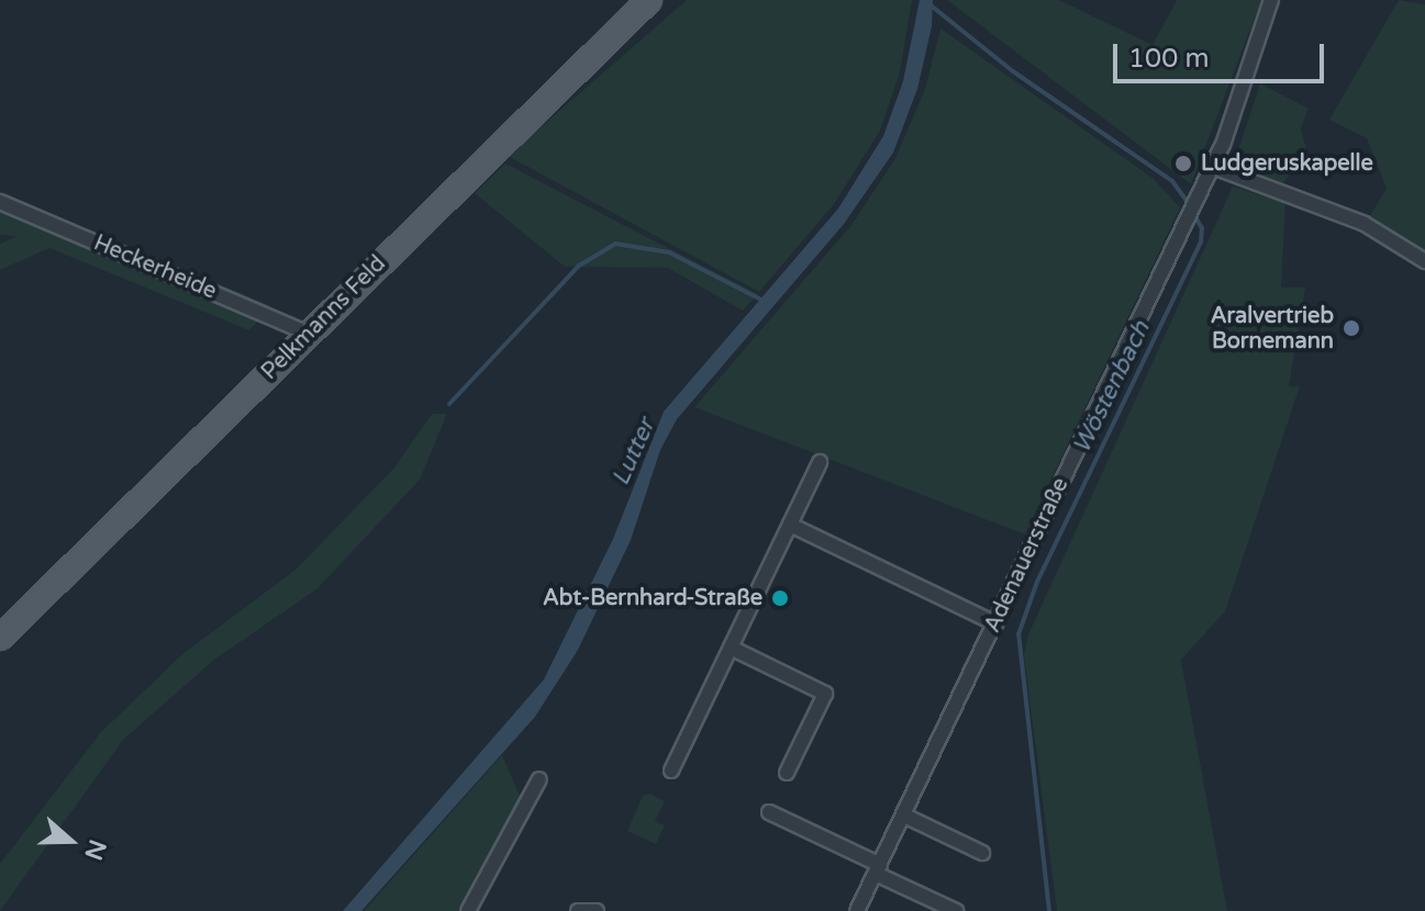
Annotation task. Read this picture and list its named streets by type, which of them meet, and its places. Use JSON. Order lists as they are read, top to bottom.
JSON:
{
  "streets": {
    "main road": ["Pelkmanns Feld"],
    "street": ["Heckerheide", "Adenauerstraße"]
  },
  "crossings": [
    ["Heckerheide", "Pelkmanns Feld"]
  ],
  "water": ["Wöstenbach", "Lutter"],
  "places": ["Ludgeruskapelle", "Aralvertrieb Bornemann", "Abt-Bernhard-Straße"],
  "scale_bar": "100 m",
  "north": "right"
}
